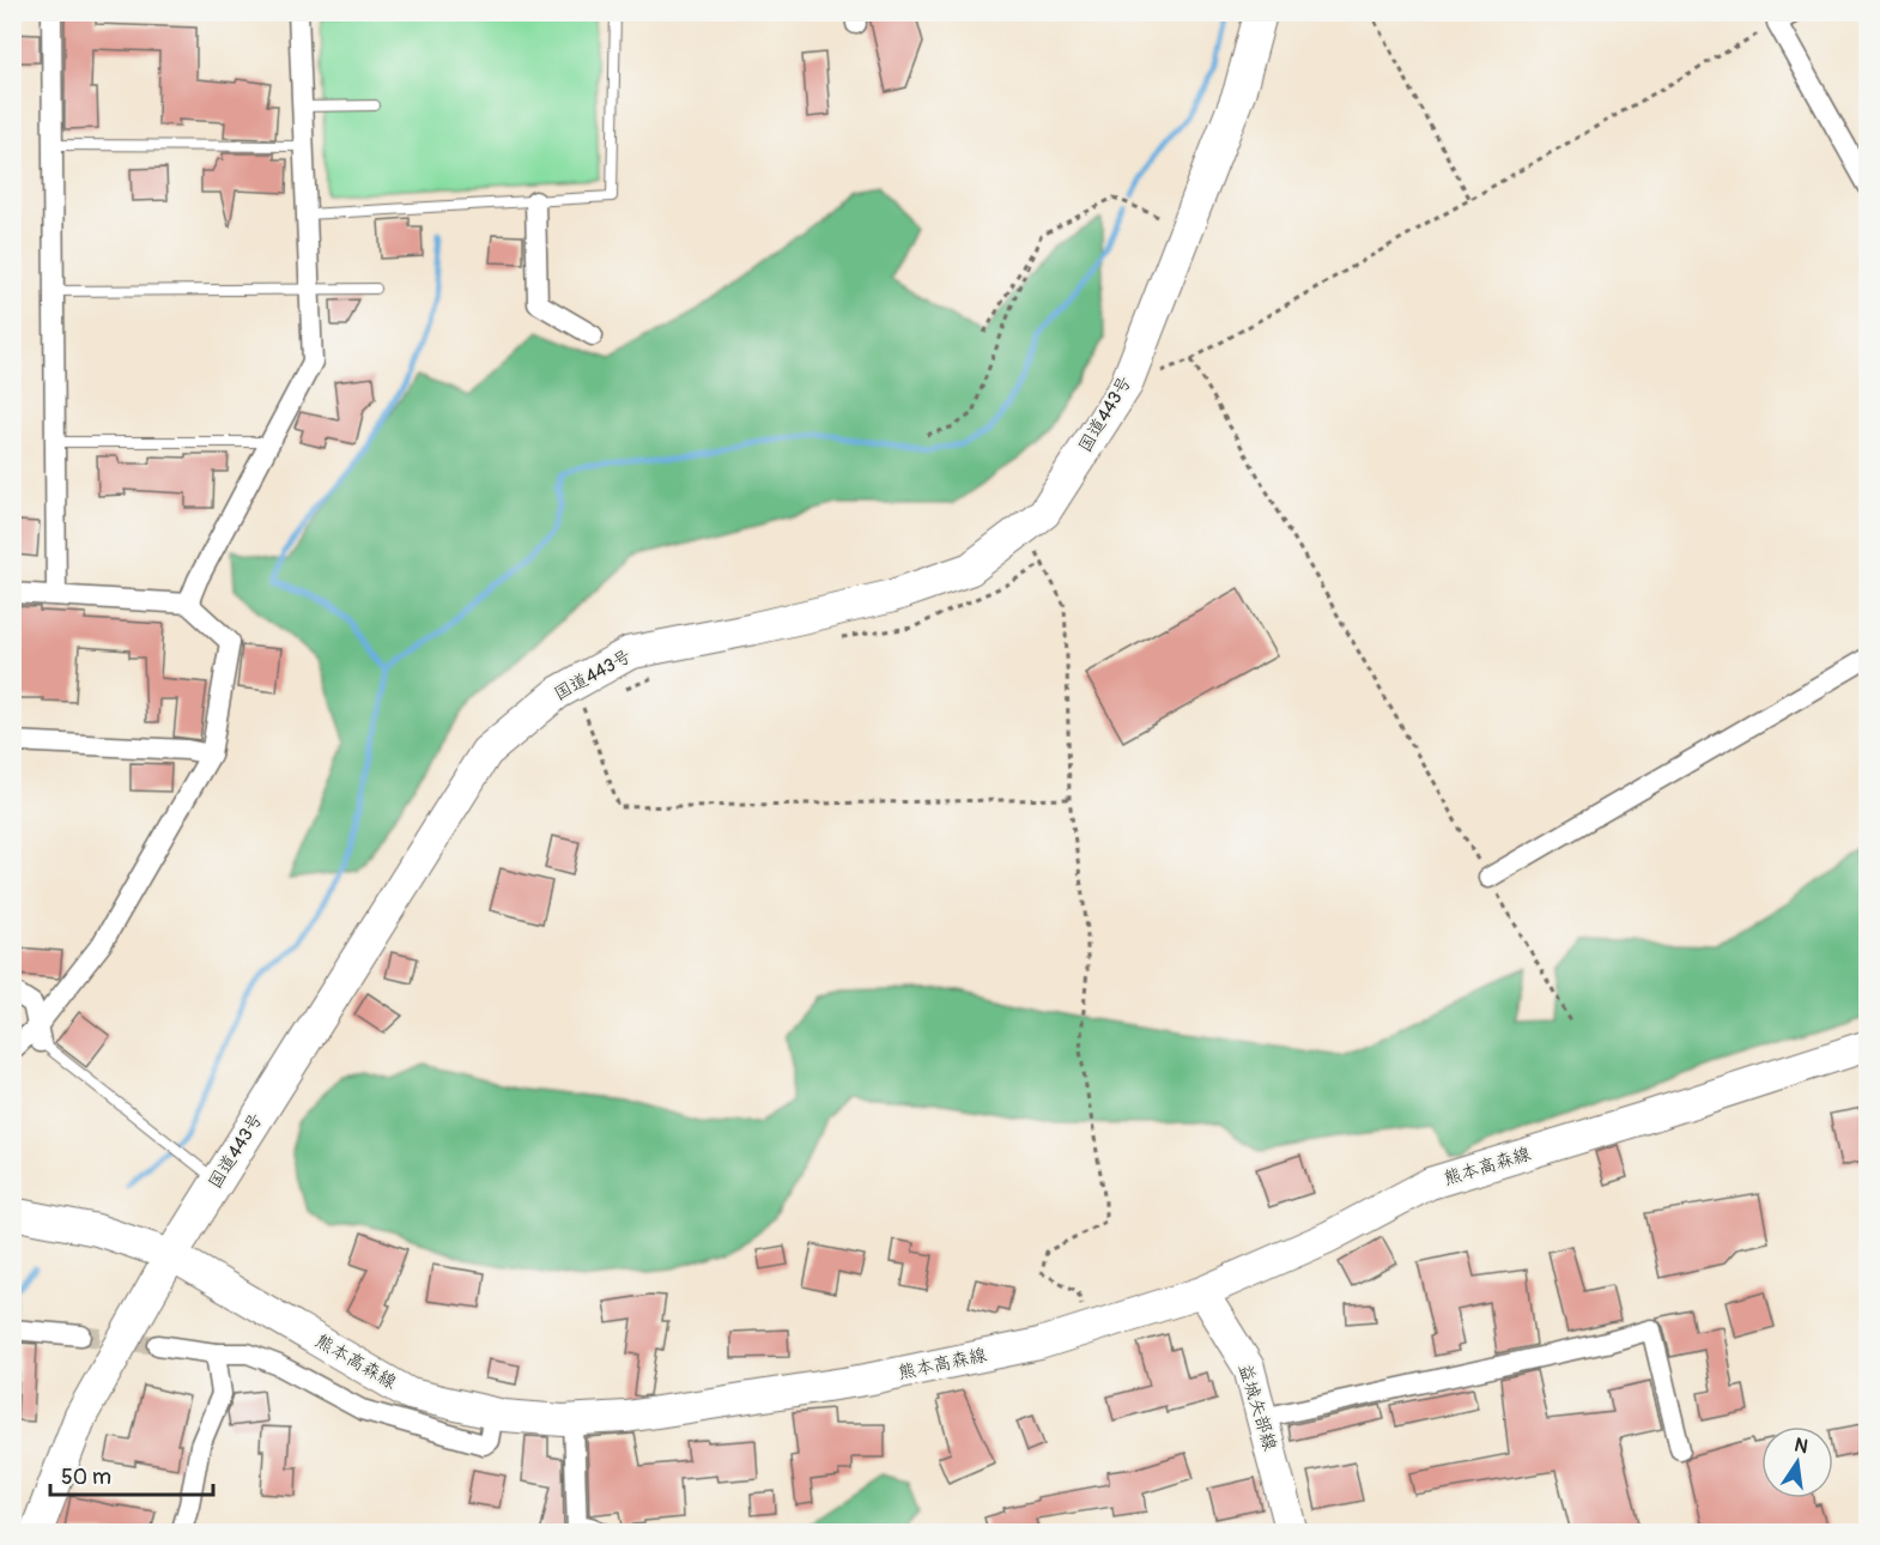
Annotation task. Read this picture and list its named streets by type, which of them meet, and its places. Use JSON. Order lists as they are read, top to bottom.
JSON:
{
  "streets": {
    "highway": ["国道443号"],
    "main road": ["熊本高森線", "益城矢部線"]
  },
  "crossings": [
    ["国道443号", "熊本高森線"],
    ["熊本高森線", "益城矢部線"]
  ],
  "scale_bar": "50 m",
  "north": "top"
}
